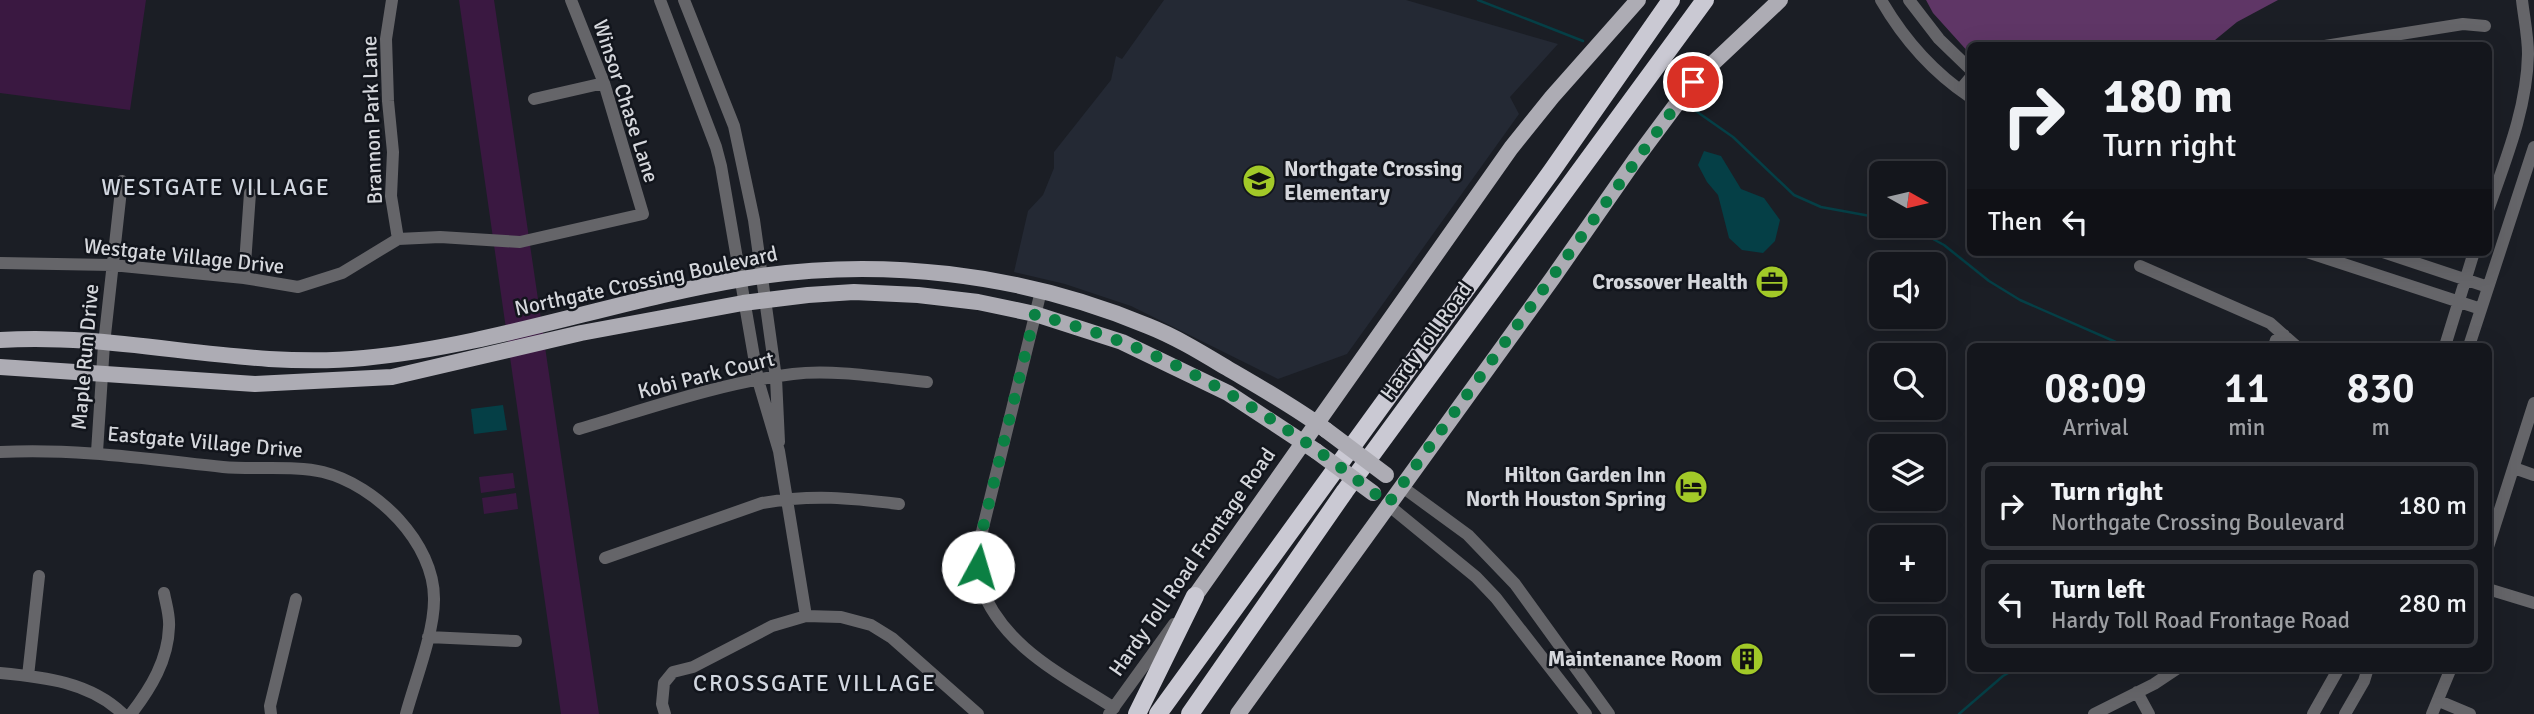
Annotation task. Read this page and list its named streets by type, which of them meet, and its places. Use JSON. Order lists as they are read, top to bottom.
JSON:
{
  "streets": {
    "highway": ["Hardy Toll Road"],
    "main road": ["Northgate Crossing Boulevard", "Hardy Toll Road Frontage Road"],
    "street": [
      "Winsor Chase Lane",
      "Brannon Park Lane",
      "Westgate Village Drive",
      "Maple Run Drive",
      "Kobi Park Court",
      "Eastgate Village Drive"
    ]
  },
  "crossings": [
    ["Winsor Chase Lane", "Westgate Village Drive"],
    ["Brannon Park Lane", "Westgate Village Drive"],
    ["Westgate Village Drive", "Maple Run Drive"],
    ["Northgate Crossing Boulevard", "Maple Run Drive"],
    ["Northgate Crossing Boulevard", "Hardy Toll Road Frontage Road"],
    ["Maple Run Drive", "Eastgate Village Drive"]
  ],
  "districts": ["WESTGATE VILLAGE", "CROSSGATE VILLAGE"],
  "places": {
    "school or university": ["Northgate Crossing Elementary"],
    "office": ["Crossover Health"],
    "hotel": ["Hilton Garden Inn North Houston Spring"],
    "building": ["Maintenance Room"]
  },
  "north": "right",
  "page": {
    "turn": ["180 m", "Turn right"],
    "map_buttons": ["+", "−"],
    "then": "Then",
    "eta": [
      "08:09",
      "Arrival",
      "11",
      "min",
      "830",
      "m"
    ],
    "list": [
      {
        "name": "Turn right",
        "note": "Northgate Crossing Boulevard",
        "value": "180 m"
      },
      {
        "name": "Turn left",
        "note": "Hardy Toll Road Frontage Road",
        "value": "280 m"
      }
    ]
  }
}
